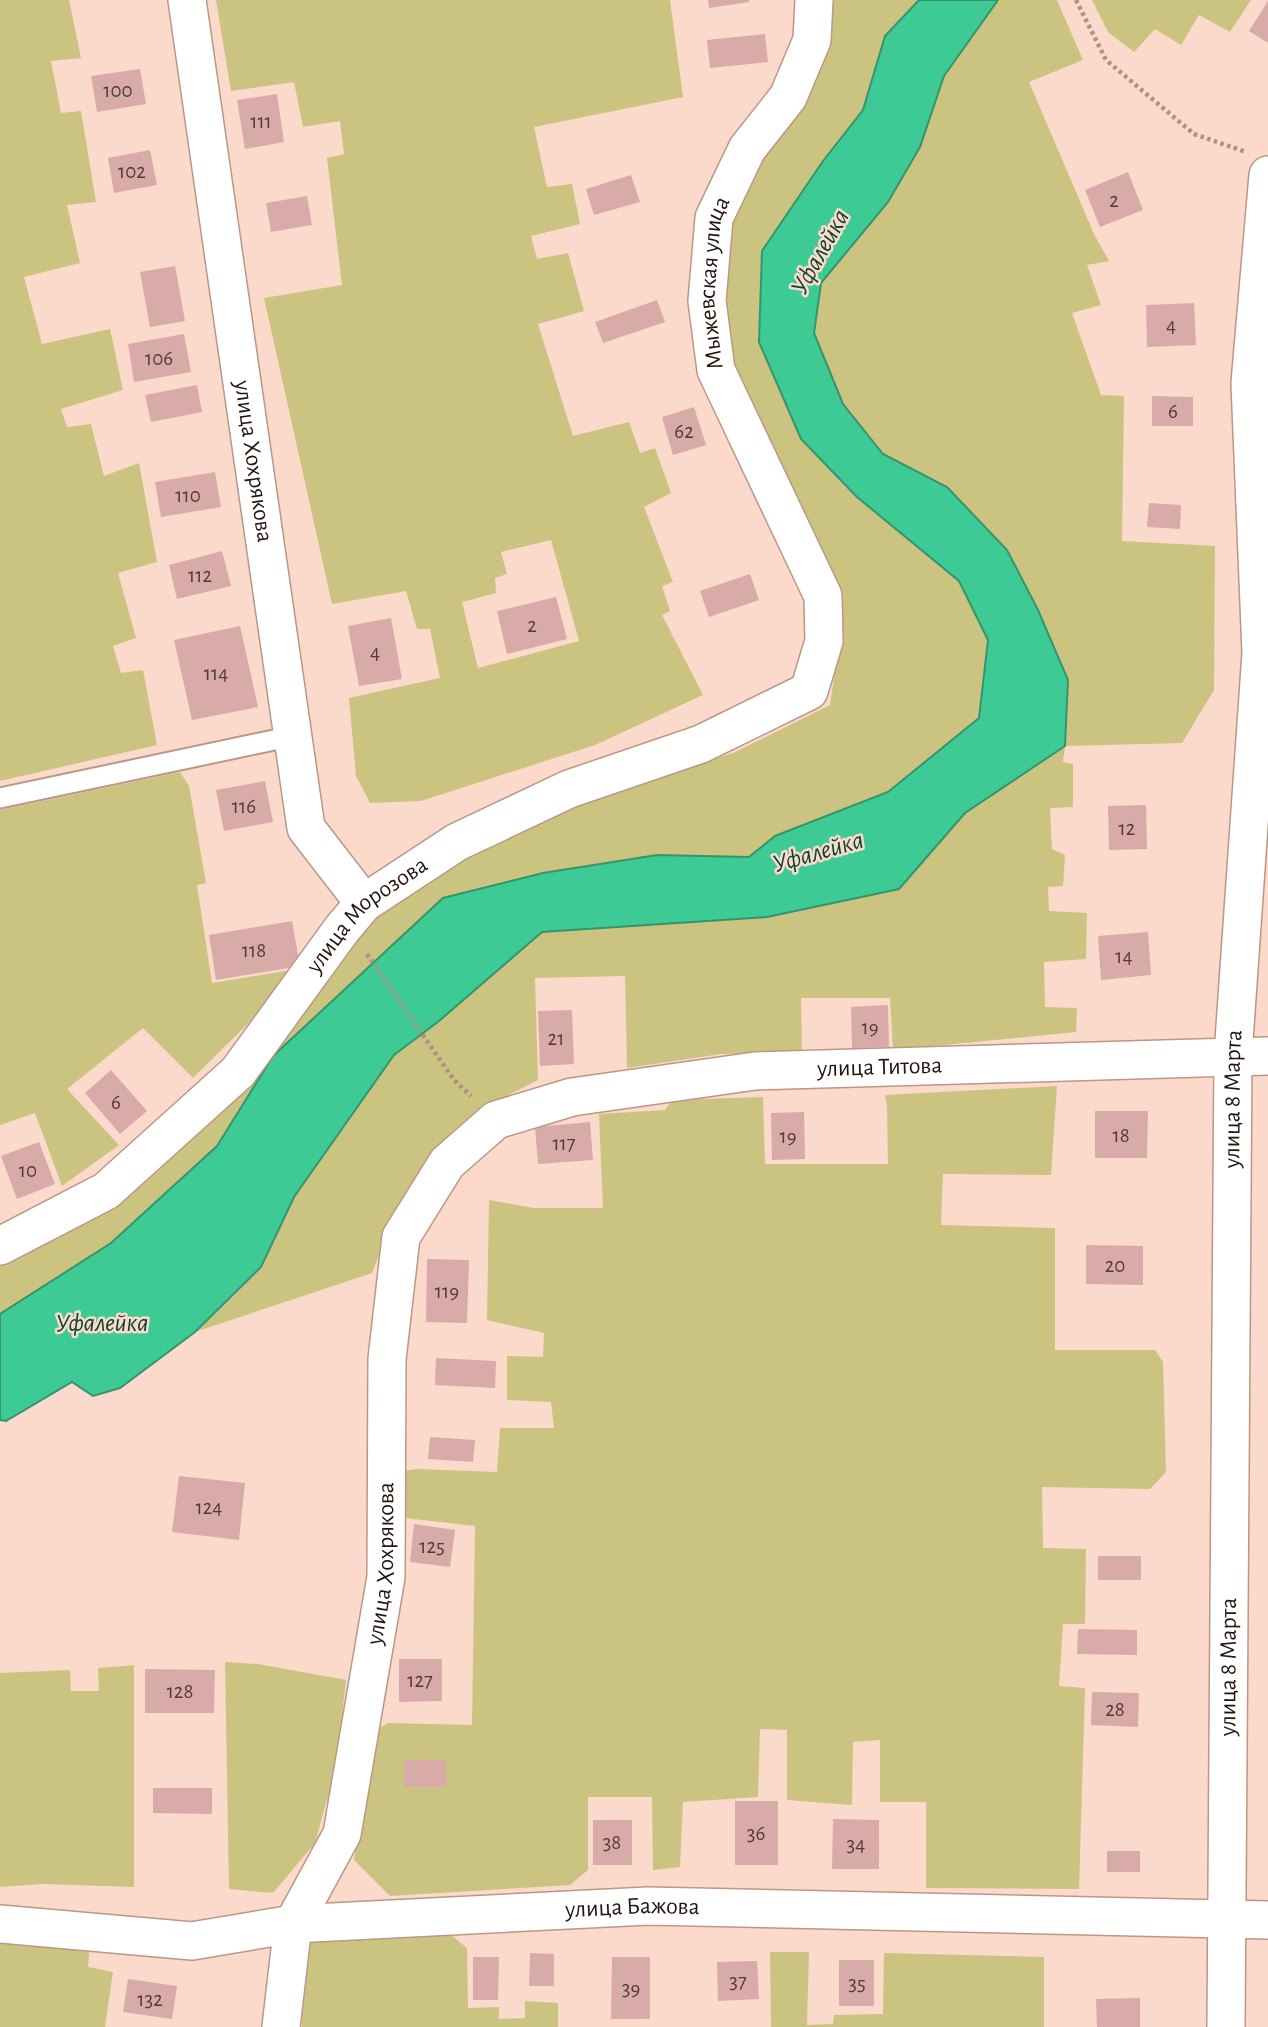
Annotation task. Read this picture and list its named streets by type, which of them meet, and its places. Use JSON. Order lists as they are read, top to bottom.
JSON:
{
  "streets": {
    "street": [
      "Мыжевская улица",
      "улица Хохрякова",
      "улица Морозова",
      "улица Титова",
      "улица 8 Марта",
      "улица Бажова"
    ]
  },
  "crossings": [
    ["Мыжевская улица", "улица Морозова"],
    ["улица Хохрякова", "улица Морозова"],
    ["улица Хохрякова", "улица Титова"],
    ["улица Хохрякова", "улица Бажова"],
    ["улица Титова", "улица 8 Марта"],
    ["улица 8 Марта", "улица Бажова"]
  ],
  "water": ["Уфалейка"],
  "house_numbers": [
    "100",
    "111",
    "102",
    "2",
    "4",
    "106",
    "6",
    "62",
    "110",
    "112",
    "2",
    "4",
    "114",
    "116",
    "12",
    "118",
    "14",
    "19",
    "21",
    "6",
    "18",
    "19",
    "117",
    "10",
    "20",
    "119",
    "124",
    "125",
    "127",
    "128",
    "28",
    "36",
    "38",
    "34",
    "37",
    "35",
    "39",
    "132"
  ]
}
